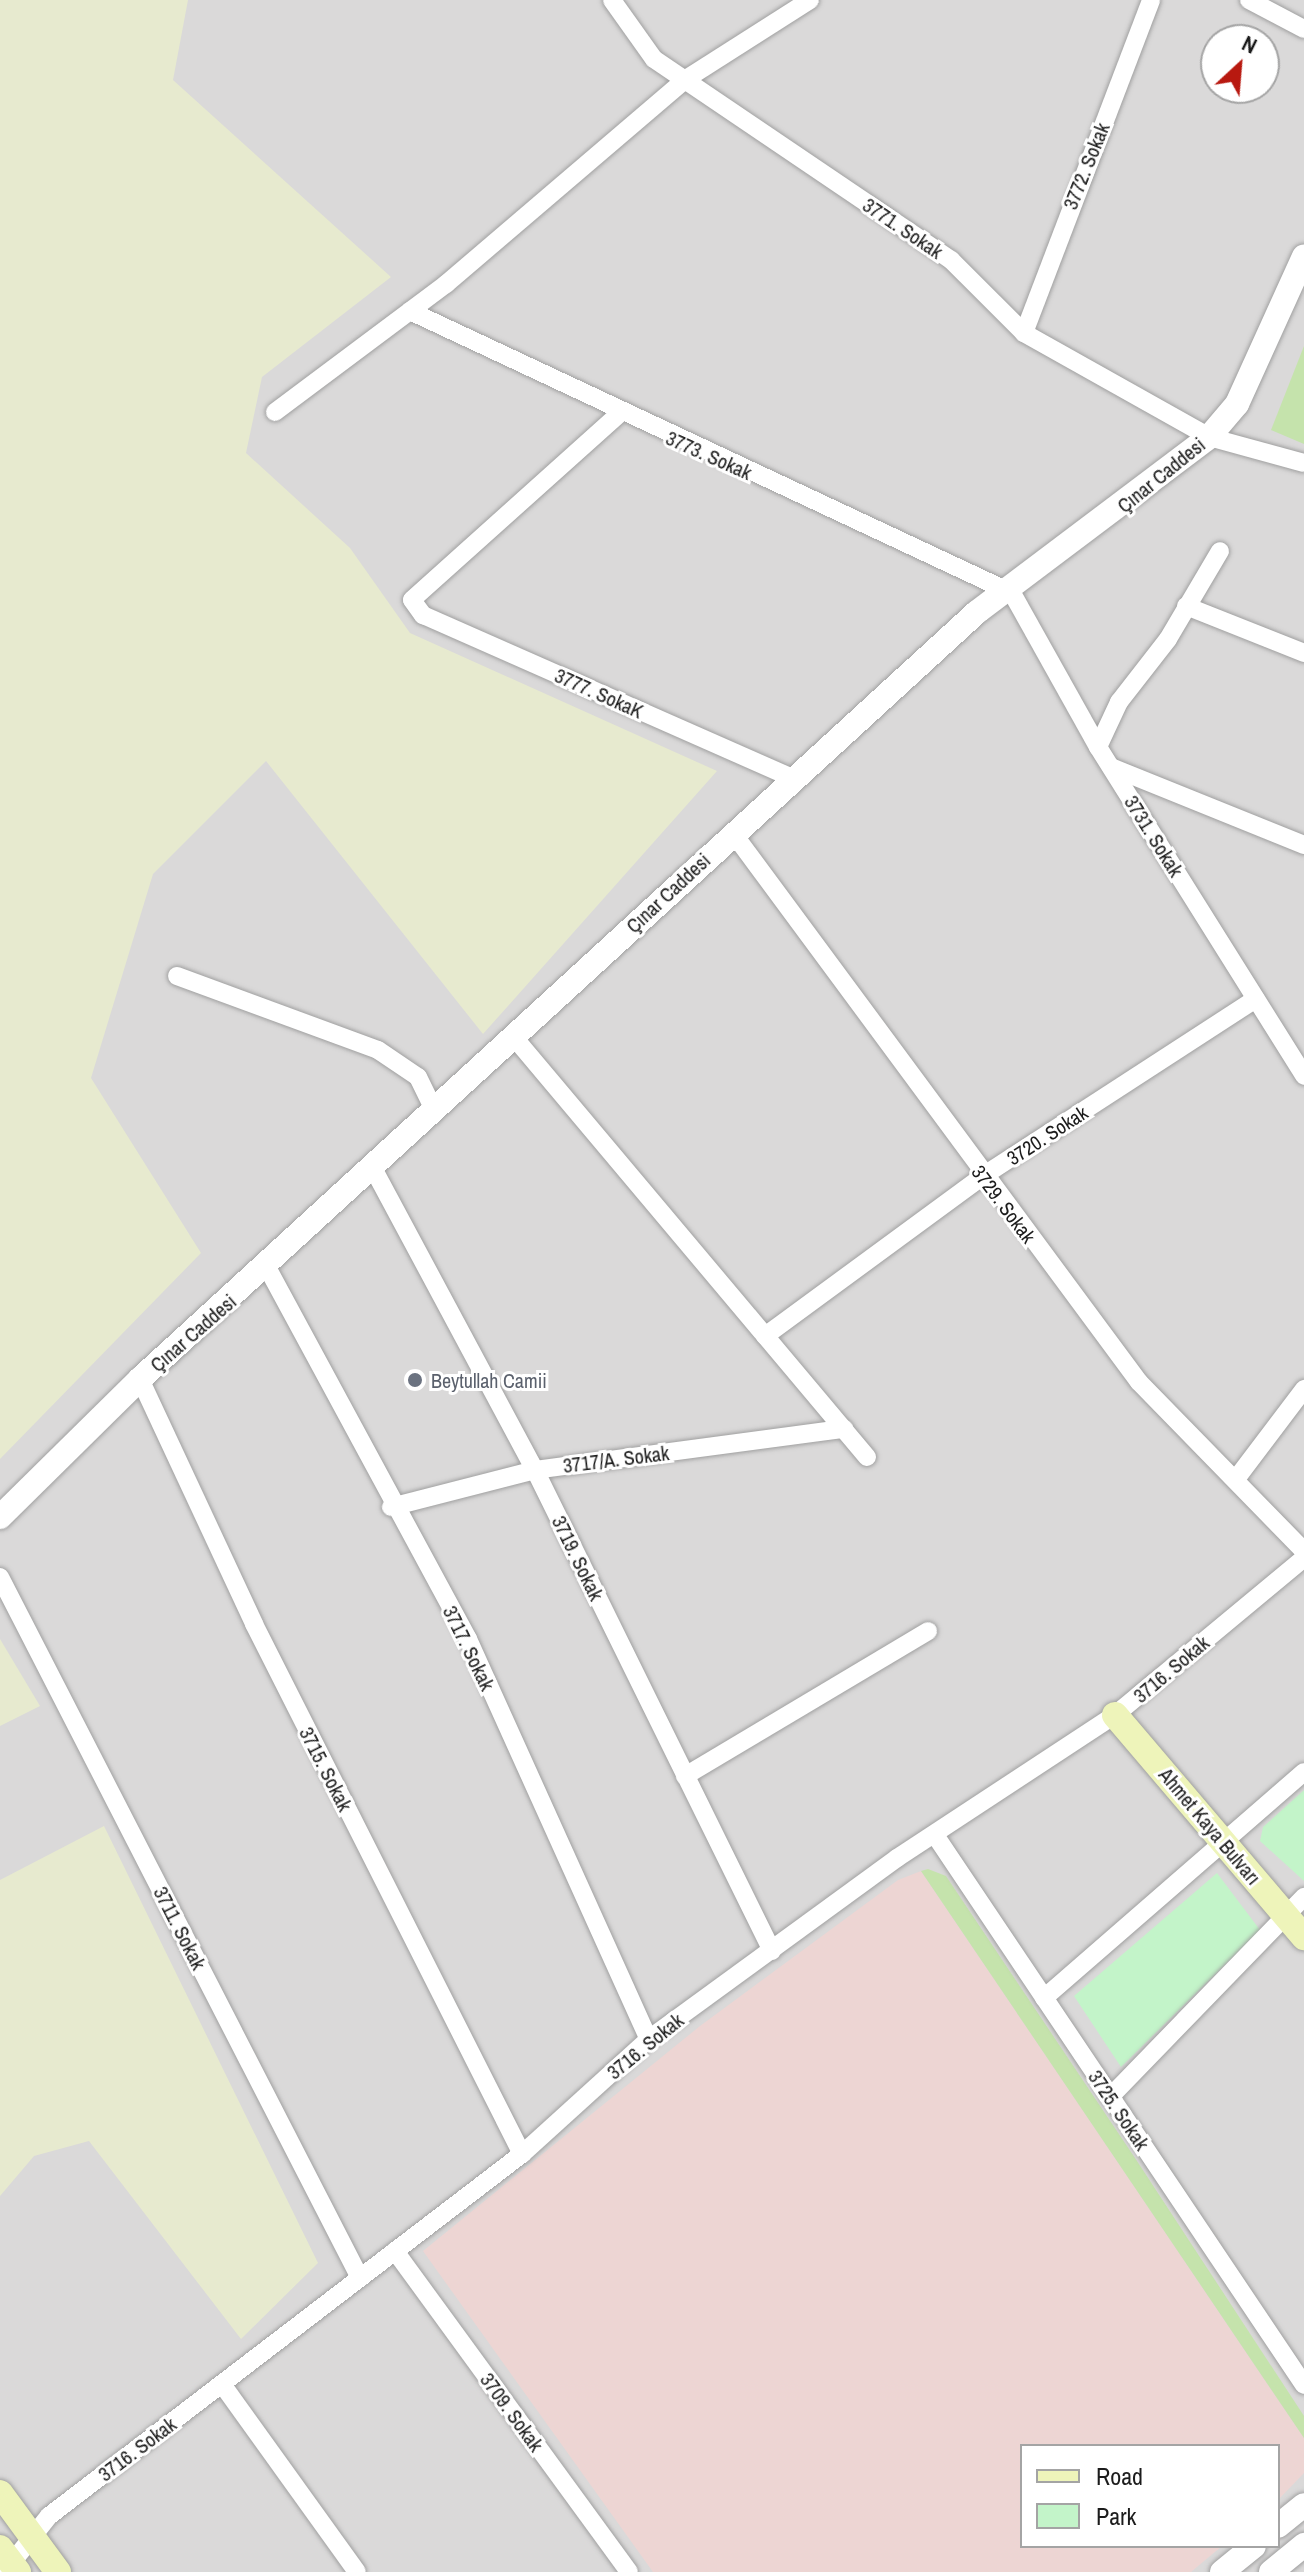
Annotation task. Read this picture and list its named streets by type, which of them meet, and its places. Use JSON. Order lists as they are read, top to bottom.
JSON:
{
  "streets": {
    "main road": ["Ahmet Kaya Bulvarı"],
    "street": [
      "3772. Sokak",
      "3771. Sokak",
      "3773. Sokak",
      "Çınar Caddesi",
      "3777. SokaK",
      "3731. Sokak",
      "3720. Sokak",
      "3729. Sokak",
      "3717/A. Sokak",
      "3719. Sokak",
      "3717. Sokak",
      "3716. Sokak",
      "3715. Sokak",
      "3711. Sokak",
      "3725. Sokak",
      "3709. Sokak"
    ]
  },
  "crossings": [
    ["3772. Sokak", "3771. Sokak"],
    ["3771. Sokak", "Çınar Caddesi"],
    ["3773. Sokak", "Çınar Caddesi"],
    ["3773. Sokak", "3777. SokaK"],
    ["3773. Sokak", "3731. Sokak"],
    ["Çınar Caddesi", "3777. SokaK"],
    ["Çınar Caddesi", "3731. Sokak"],
    ["Çınar Caddesi", "3729. Sokak"],
    ["Çınar Caddesi", "3719. Sokak"],
    ["Çınar Caddesi", "3717. Sokak"],
    ["Çınar Caddesi", "3715. Sokak"],
    ["3731. Sokak", "3720. Sokak"],
    ["3720. Sokak", "3729. Sokak"],
    ["3717/A. Sokak", "3719. Sokak"],
    ["3717/A. Sokak", "3717. Sokak"],
    ["3719. Sokak", "3716. Sokak"],
    ["3717. Sokak", "3716. Sokak"],
    ["3716. Sokak", "3715. Sokak"],
    ["3716. Sokak", "Ahmet Kaya Bulvarı"],
    ["3716. Sokak", "3711. Sokak"],
    ["3716. Sokak", "3725. Sokak"],
    ["3716. Sokak", "3709. Sokak"]
  ],
  "places": ["Beytullah Camii"],
  "legend": ["Road", "Park"],
  "north": "top right"
}
